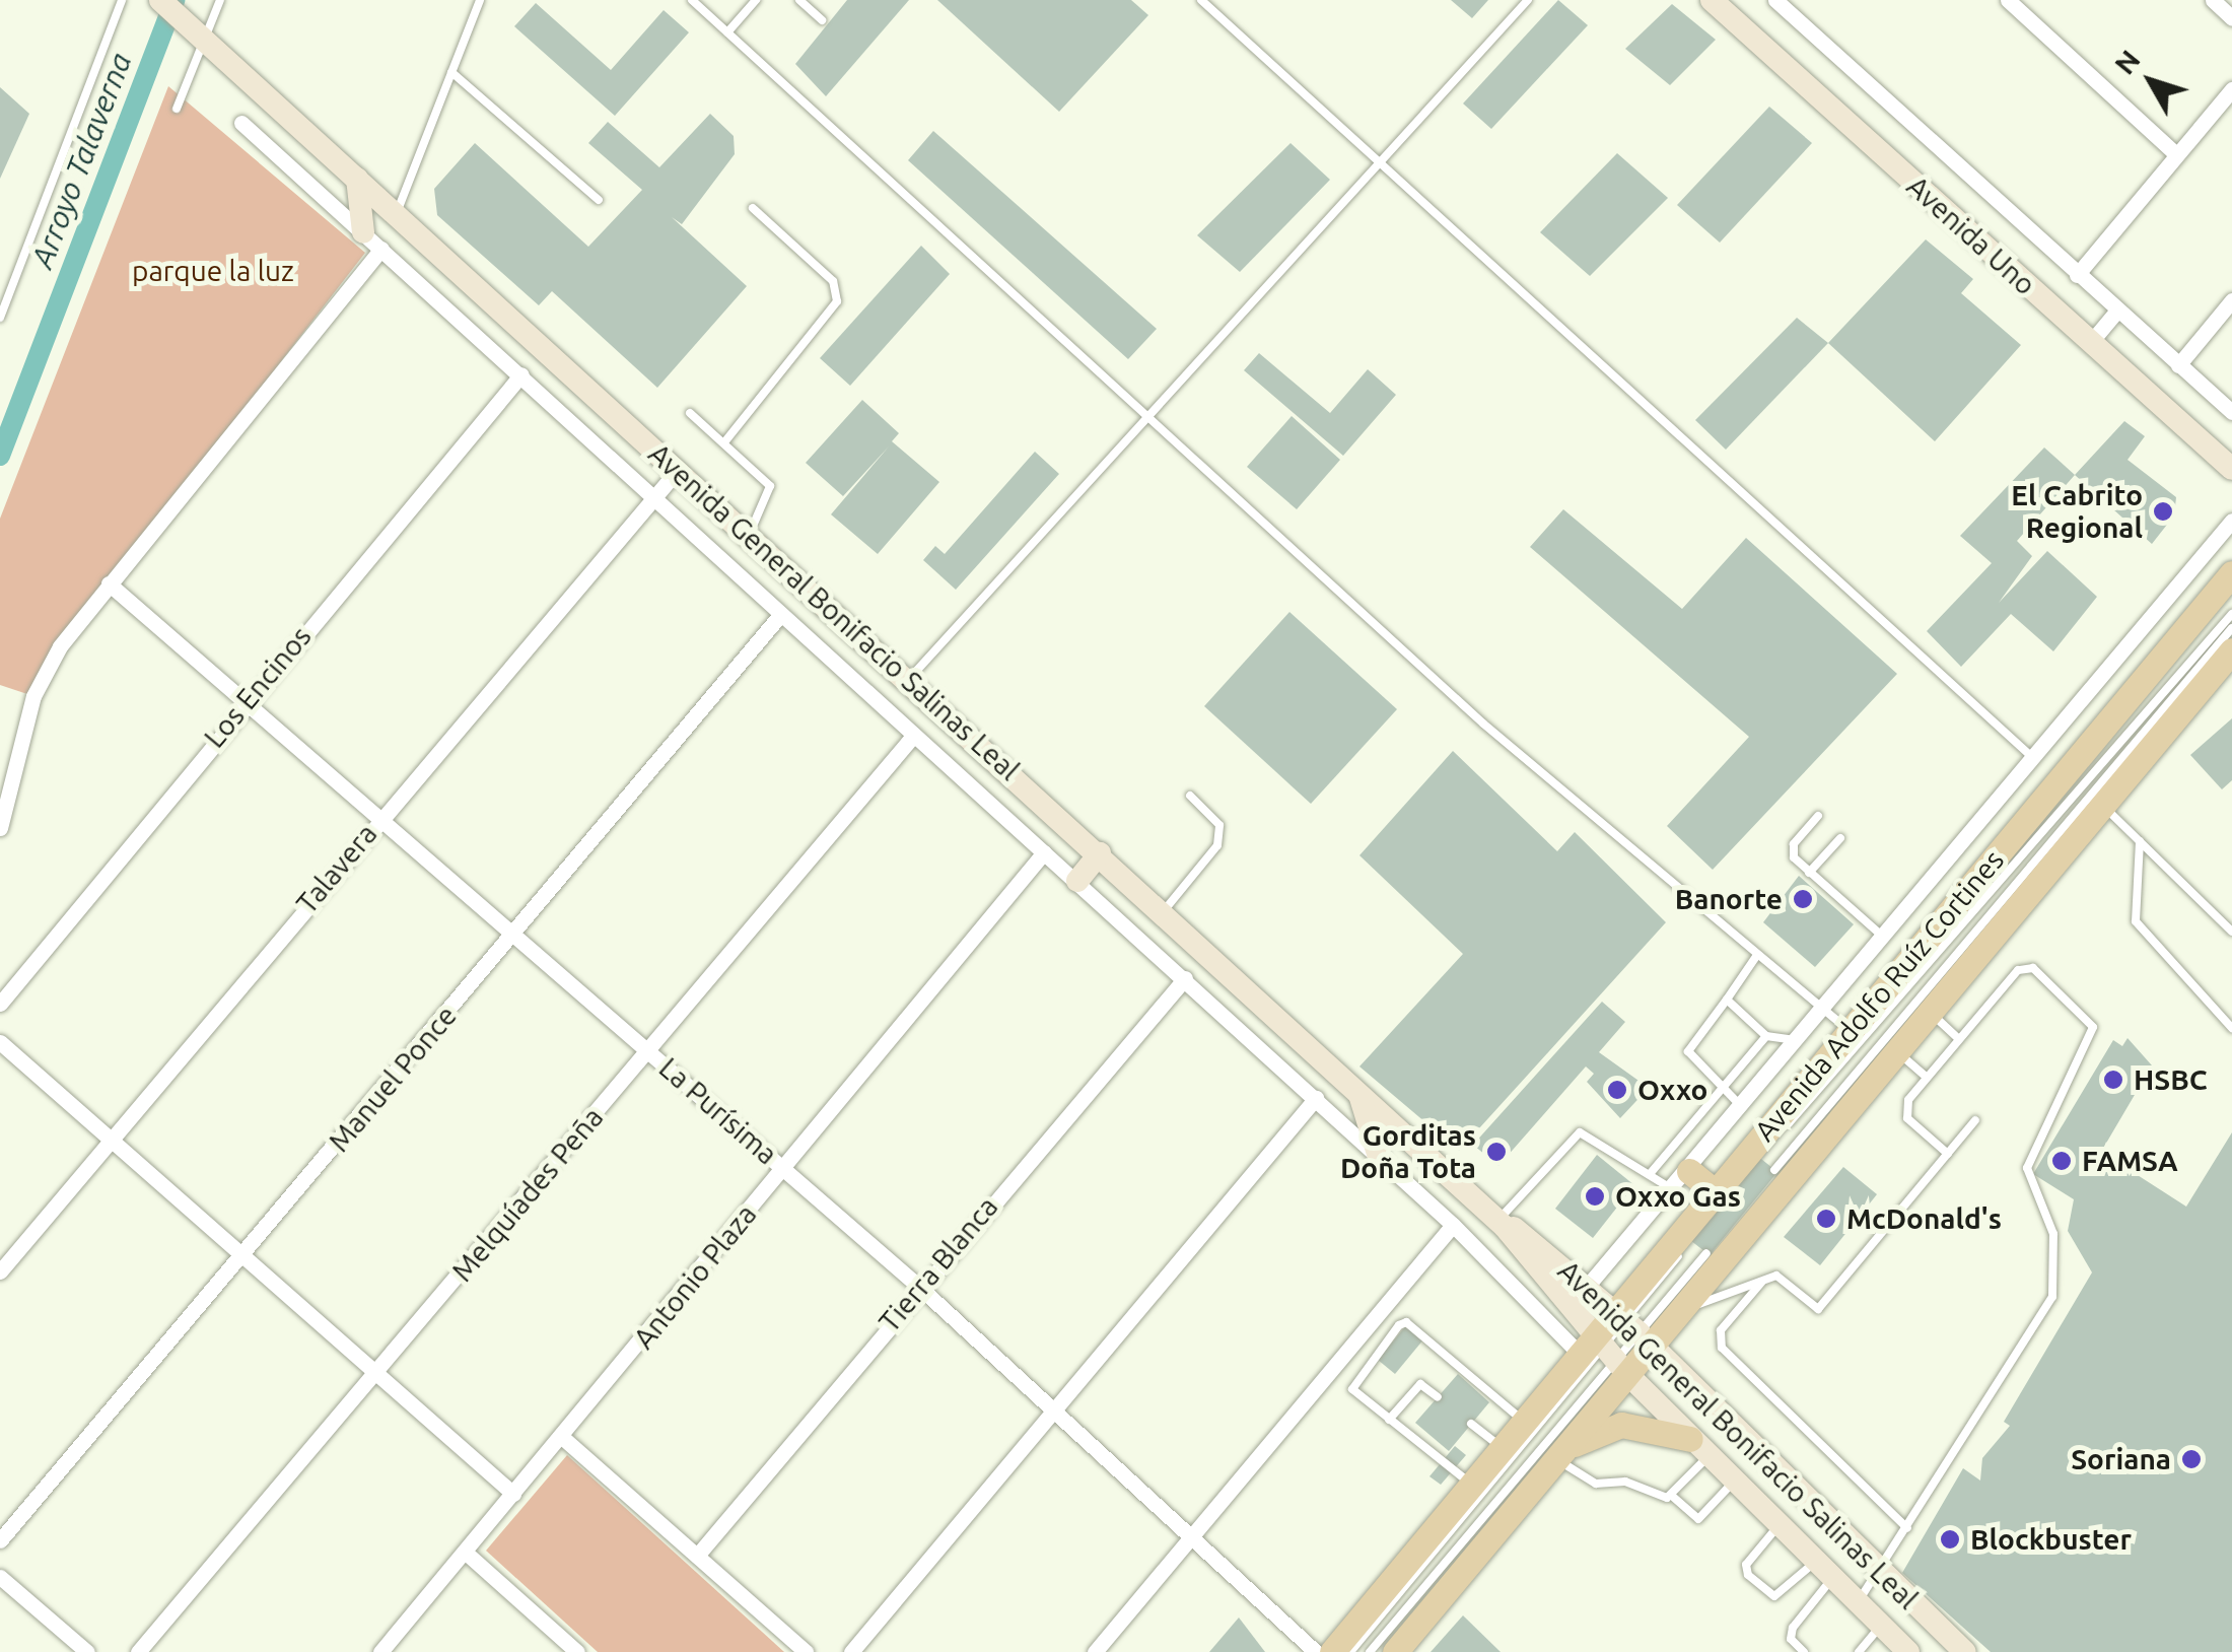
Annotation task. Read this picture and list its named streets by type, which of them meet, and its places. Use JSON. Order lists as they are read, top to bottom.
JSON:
{
  "streets": {
    "main road": ["Avenida Adolfo Ruíz Cortines"],
    "street": [
      "Avenida Uno",
      "Avenida General Bonifacio Salinas Leal",
      "Los Encinos",
      "Talavera",
      "Manuel Ponce",
      "La Purísima",
      "Melquíades Peña",
      "Tierra Blanca",
      "Antonio Plaza"
    ]
  },
  "crossings": [
    ["Avenida General Bonifacio Salinas Leal", "Talavera"],
    ["Avenida General Bonifacio Salinas Leal", "Avenida Adolfo Ruíz Cortines"],
    ["Los Encinos", "La Purísima"],
    ["Talavera", "La Purísima"],
    ["Manuel Ponce", "La Purísima"],
    ["La Purísima", "Melquíades Peña"],
    ["La Purísima", "Tierra Blanca"],
    ["La Purísima", "Antonio Plaza"]
  ],
  "water": ["Arroyo Talaverna"],
  "parks": ["parque la luz"],
  "places": [
    "El Cabrito Regional",
    "Banorte",
    "HSBC",
    "Oxxo",
    "Gorditas Doña Tota",
    "FAMSA",
    "Oxxo Gas",
    "McDonald's",
    "Soriana",
    "Blockbuster"
  ],
  "north": "top left"
}
